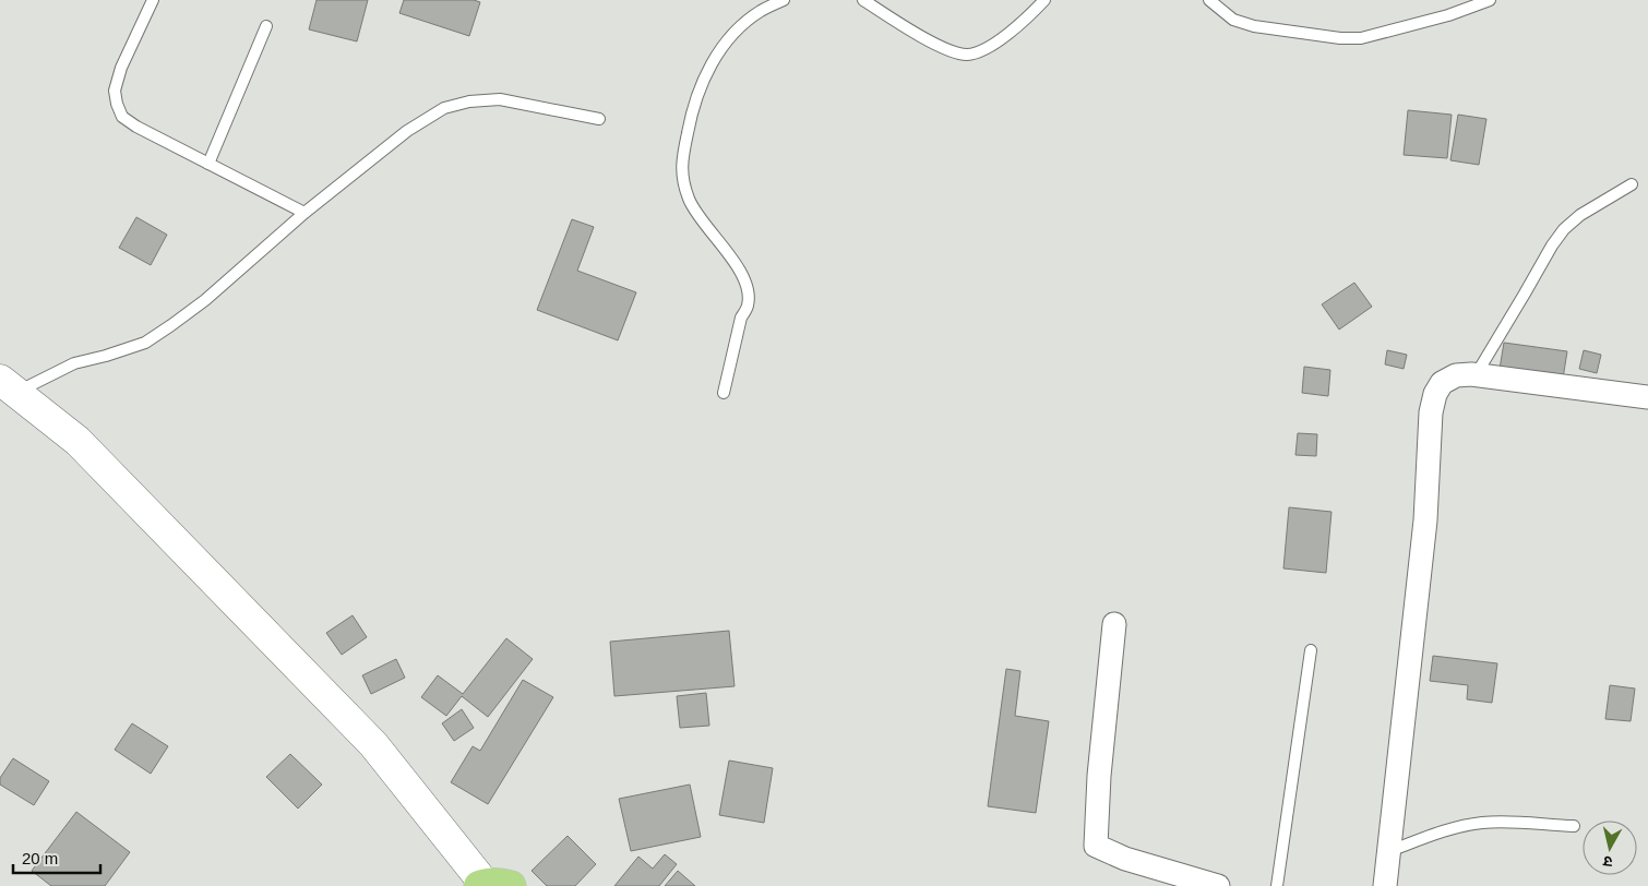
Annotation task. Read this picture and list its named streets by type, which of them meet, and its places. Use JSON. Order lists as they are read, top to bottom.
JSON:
{
  "scale_bar": "20 m",
  "north": "bottom"
}
